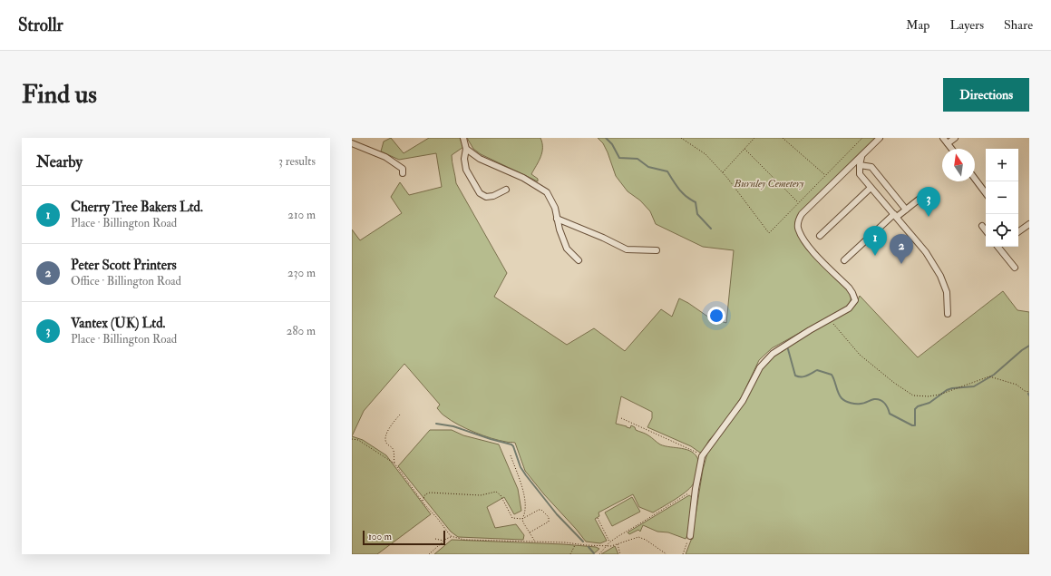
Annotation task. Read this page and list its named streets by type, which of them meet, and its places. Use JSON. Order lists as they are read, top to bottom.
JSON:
{
  "parks": ["Burnley Cemetery"],
  "scale_bar": "100 m",
  "north": "top",
  "page": {
    "header": "Strollr",
    "nav": ["Map", "Layers", "Share"],
    "buttons": "Directions",
    "title": "Find us",
    "heading": ["Nearby", "3 results"],
    "map_buttons": ["+", "−"],
    "list": [
      {
        "mark": "1",
        "name": "Cherry Tree Bakers Ltd.",
        "note": "Place · Billington Road",
        "value": "210 m"
      },
      {
        "mark": "2",
        "name": "Peter Scott Printers",
        "note": "Office · Billington Road",
        "value": "230 m"
      },
      {
        "mark": "3",
        "name": "Vantex (UK) Ltd.",
        "note": "Place · Billington Road",
        "value": "280 m"
      }
    ],
    "pins": ["3", "1", "2"],
    "scale": "100 m"
  }
}
